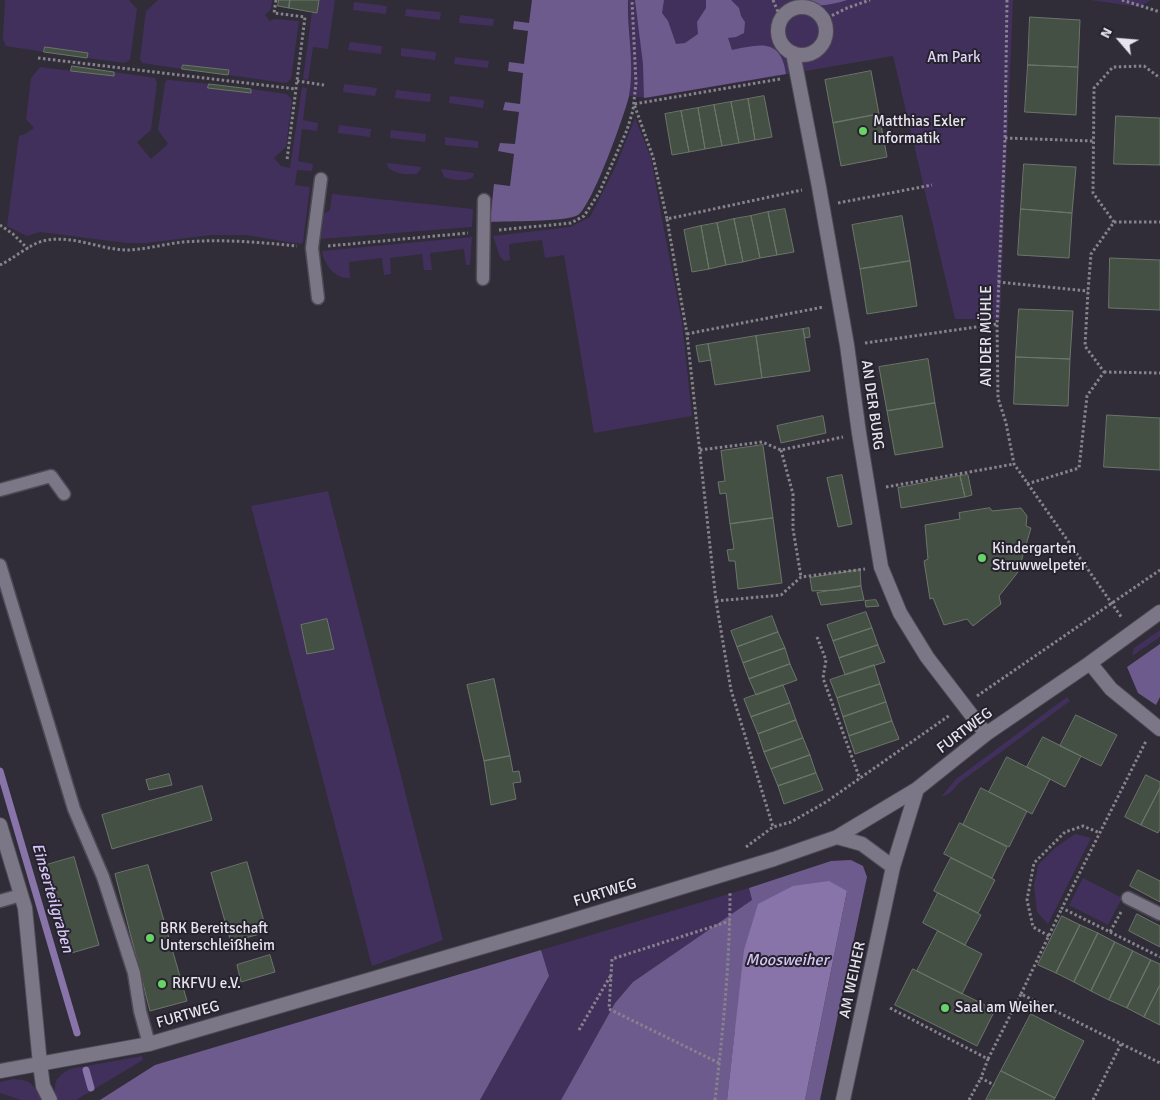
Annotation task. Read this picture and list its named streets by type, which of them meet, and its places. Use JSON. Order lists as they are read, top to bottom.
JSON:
{
  "streets": {
    "street": ["AN DER BURG", "FURTWEG", "AM WEIHER"],
    "path": ["AN DER MÜHLE"]
  },
  "crossings": [
    ["AN DER MÜHLE", "FURTWEG"],
    ["AN DER BURG", "FURTWEG"],
    ["FURTWEG", "AM WEIHER"]
  ],
  "water": ["Einserteilgraben", "Moosweiher"],
  "parks": ["Am Park"],
  "places": [
    "Matthias Exler Informatik",
    "Kindergarten Struwwelpeter",
    "BRK Bereitschaft Unterschleißheim",
    "RKFVU e.V.",
    "Saal am Weiher"
  ],
  "north": "top left"
}
